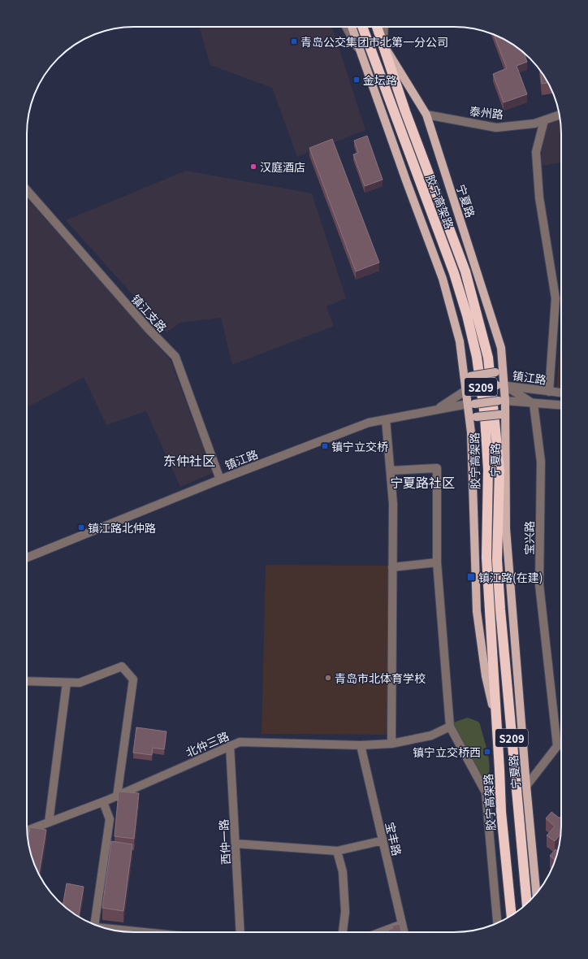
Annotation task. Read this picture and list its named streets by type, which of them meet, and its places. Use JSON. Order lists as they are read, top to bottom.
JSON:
{
  "streets": {
    "highway": ["胶宁高架路", "S209"],
    "main road": ["宁夏路", "镇江路"],
    "street": [
      "泰州路",
      "镇江支路",
      "宝兴路",
      "北仲三路",
      "宝丰路",
      "西仲一路"
    ]
  },
  "crossings": [
    ["泰州路", "宁夏路"],
    ["宁夏路", "胶宁高架路"],
    ["宁夏路", "镇江路"],
    ["镇江支路", "镇江路"],
    ["镇江路", "宝兴路"],
    ["北仲三路", "宝丰路"],
    ["北仲三路", "西仲一路"]
  ],
  "districts": ["东仲社区", "宁夏路社区"],
  "places": {
    "transit": [
      "青岛公交集团市北第一分公司",
      "金坛路",
      "镇宁立交桥",
      "镇江路北仲路",
      "镇江路(在建)",
      "镇宁立交桥西"
    ],
    "other": ["汉庭酒店", "青岛市北体育学校"]
  }
}
